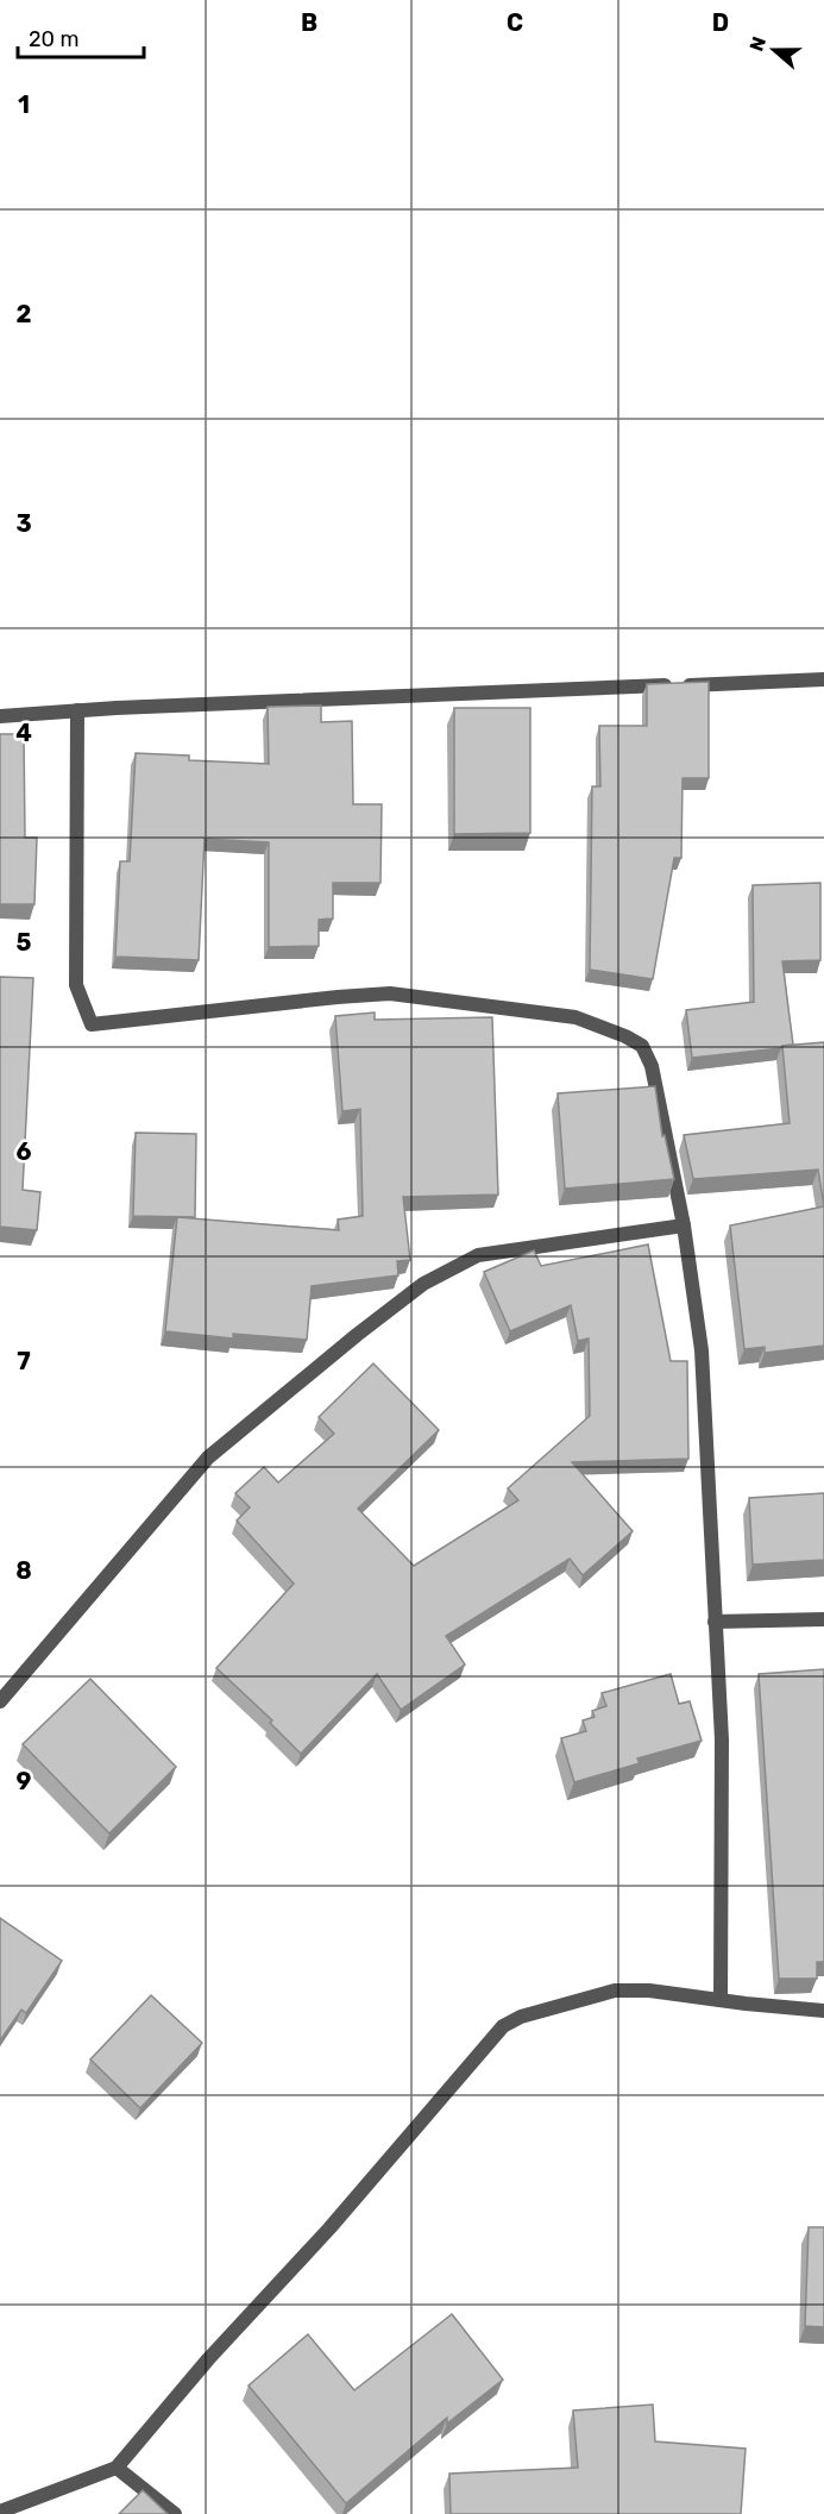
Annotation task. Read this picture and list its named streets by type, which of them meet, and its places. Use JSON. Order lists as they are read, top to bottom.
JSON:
{
  "scale_bar": "20 m",
  "north": "left",
  "grid": {
    "columns": ["B", "C", "D"],
    "rows": [
      "1",
      "2",
      "3",
      "4",
      "5",
      "6",
      "7",
      "8",
      "9"
    ]
  }
}
